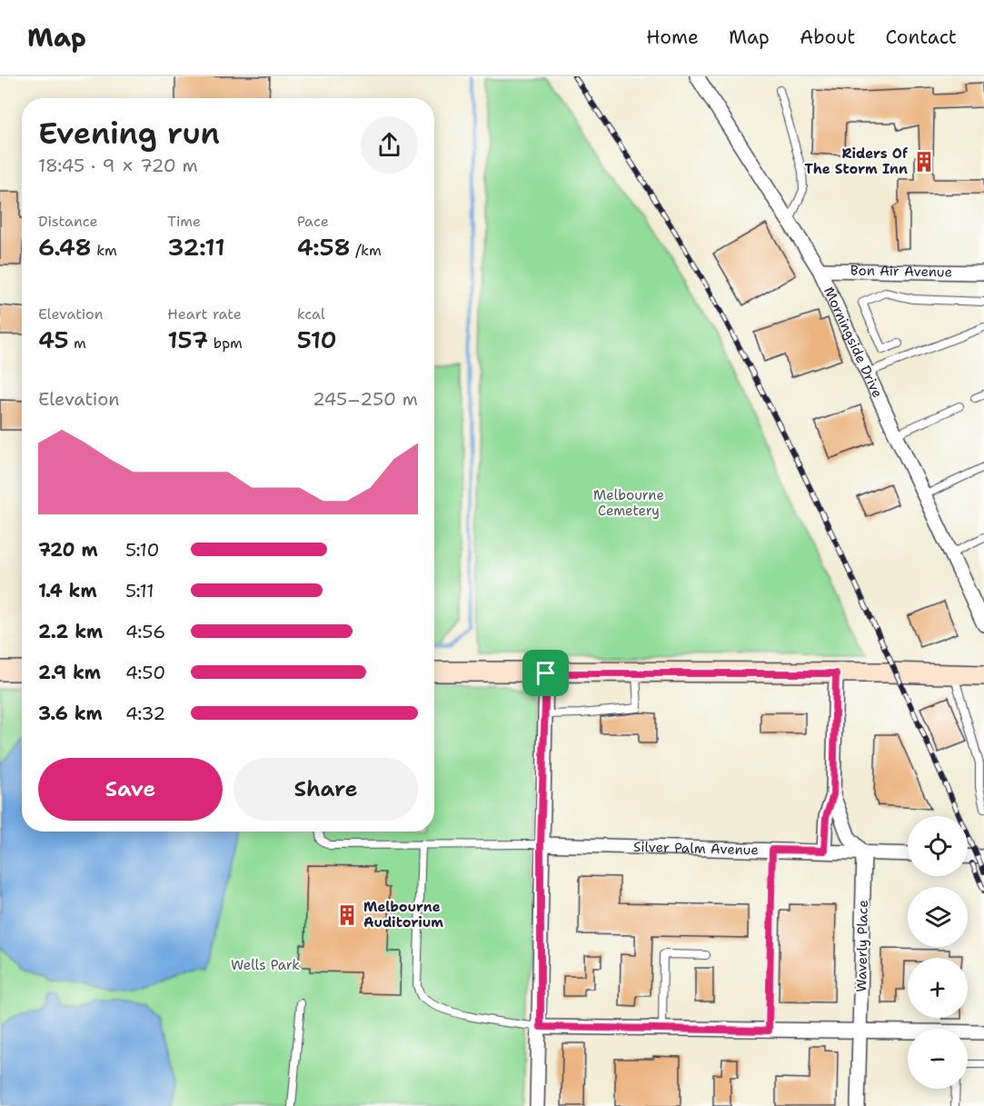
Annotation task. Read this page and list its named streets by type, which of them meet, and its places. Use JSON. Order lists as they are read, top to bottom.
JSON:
{
  "streets": {
    "street": [
      "Bon Air Avenue",
      "Morningside Drive",
      "Silver Palm Avenue",
      "Waverly Place"
    ]
  },
  "crossings": [
    ["Bon Air Avenue", "Morningside Drive"],
    ["Silver Palm Avenue", "Waverly Place"]
  ],
  "parks": ["Melbourne Cemetery", "Wells Park"],
  "places": {
    "building": ["Riders Of The Storm Inn", "Melbourne Auditorium"]
  },
  "page": {
    "header": "Map",
    "nav": [
      "Home",
      "Map",
      "About",
      "Contact"
    ],
    "heading": ["Evening run", "18:45 · 9 × 720 m"],
    "stats": [
      ["Distance", "6.48 km"],
      ["Time", "32:11"],
      ["Pace", "4:58 /km"],
      ["Elevation", "45 m"],
      ["Heart rate", "157 bpm"],
      ["kcal", "510"]
    ],
    "chart": ["Elevation", "245–250 m"],
    "list": [
      {
        "name": "720 m",
        "note": "5:10"
      },
      {
        "name": "1.4 km",
        "note": "5:11"
      },
      {
        "name": "2.2 km",
        "note": "4:56"
      },
      {
        "name": "2.9 km",
        "note": "4:50"
      },
      {
        "name": "3.6 km",
        "note": "4:32"
      }
    ],
    "buttons": ["Save", "Share"],
    "map_buttons": ["+", "−"]
  }
}
